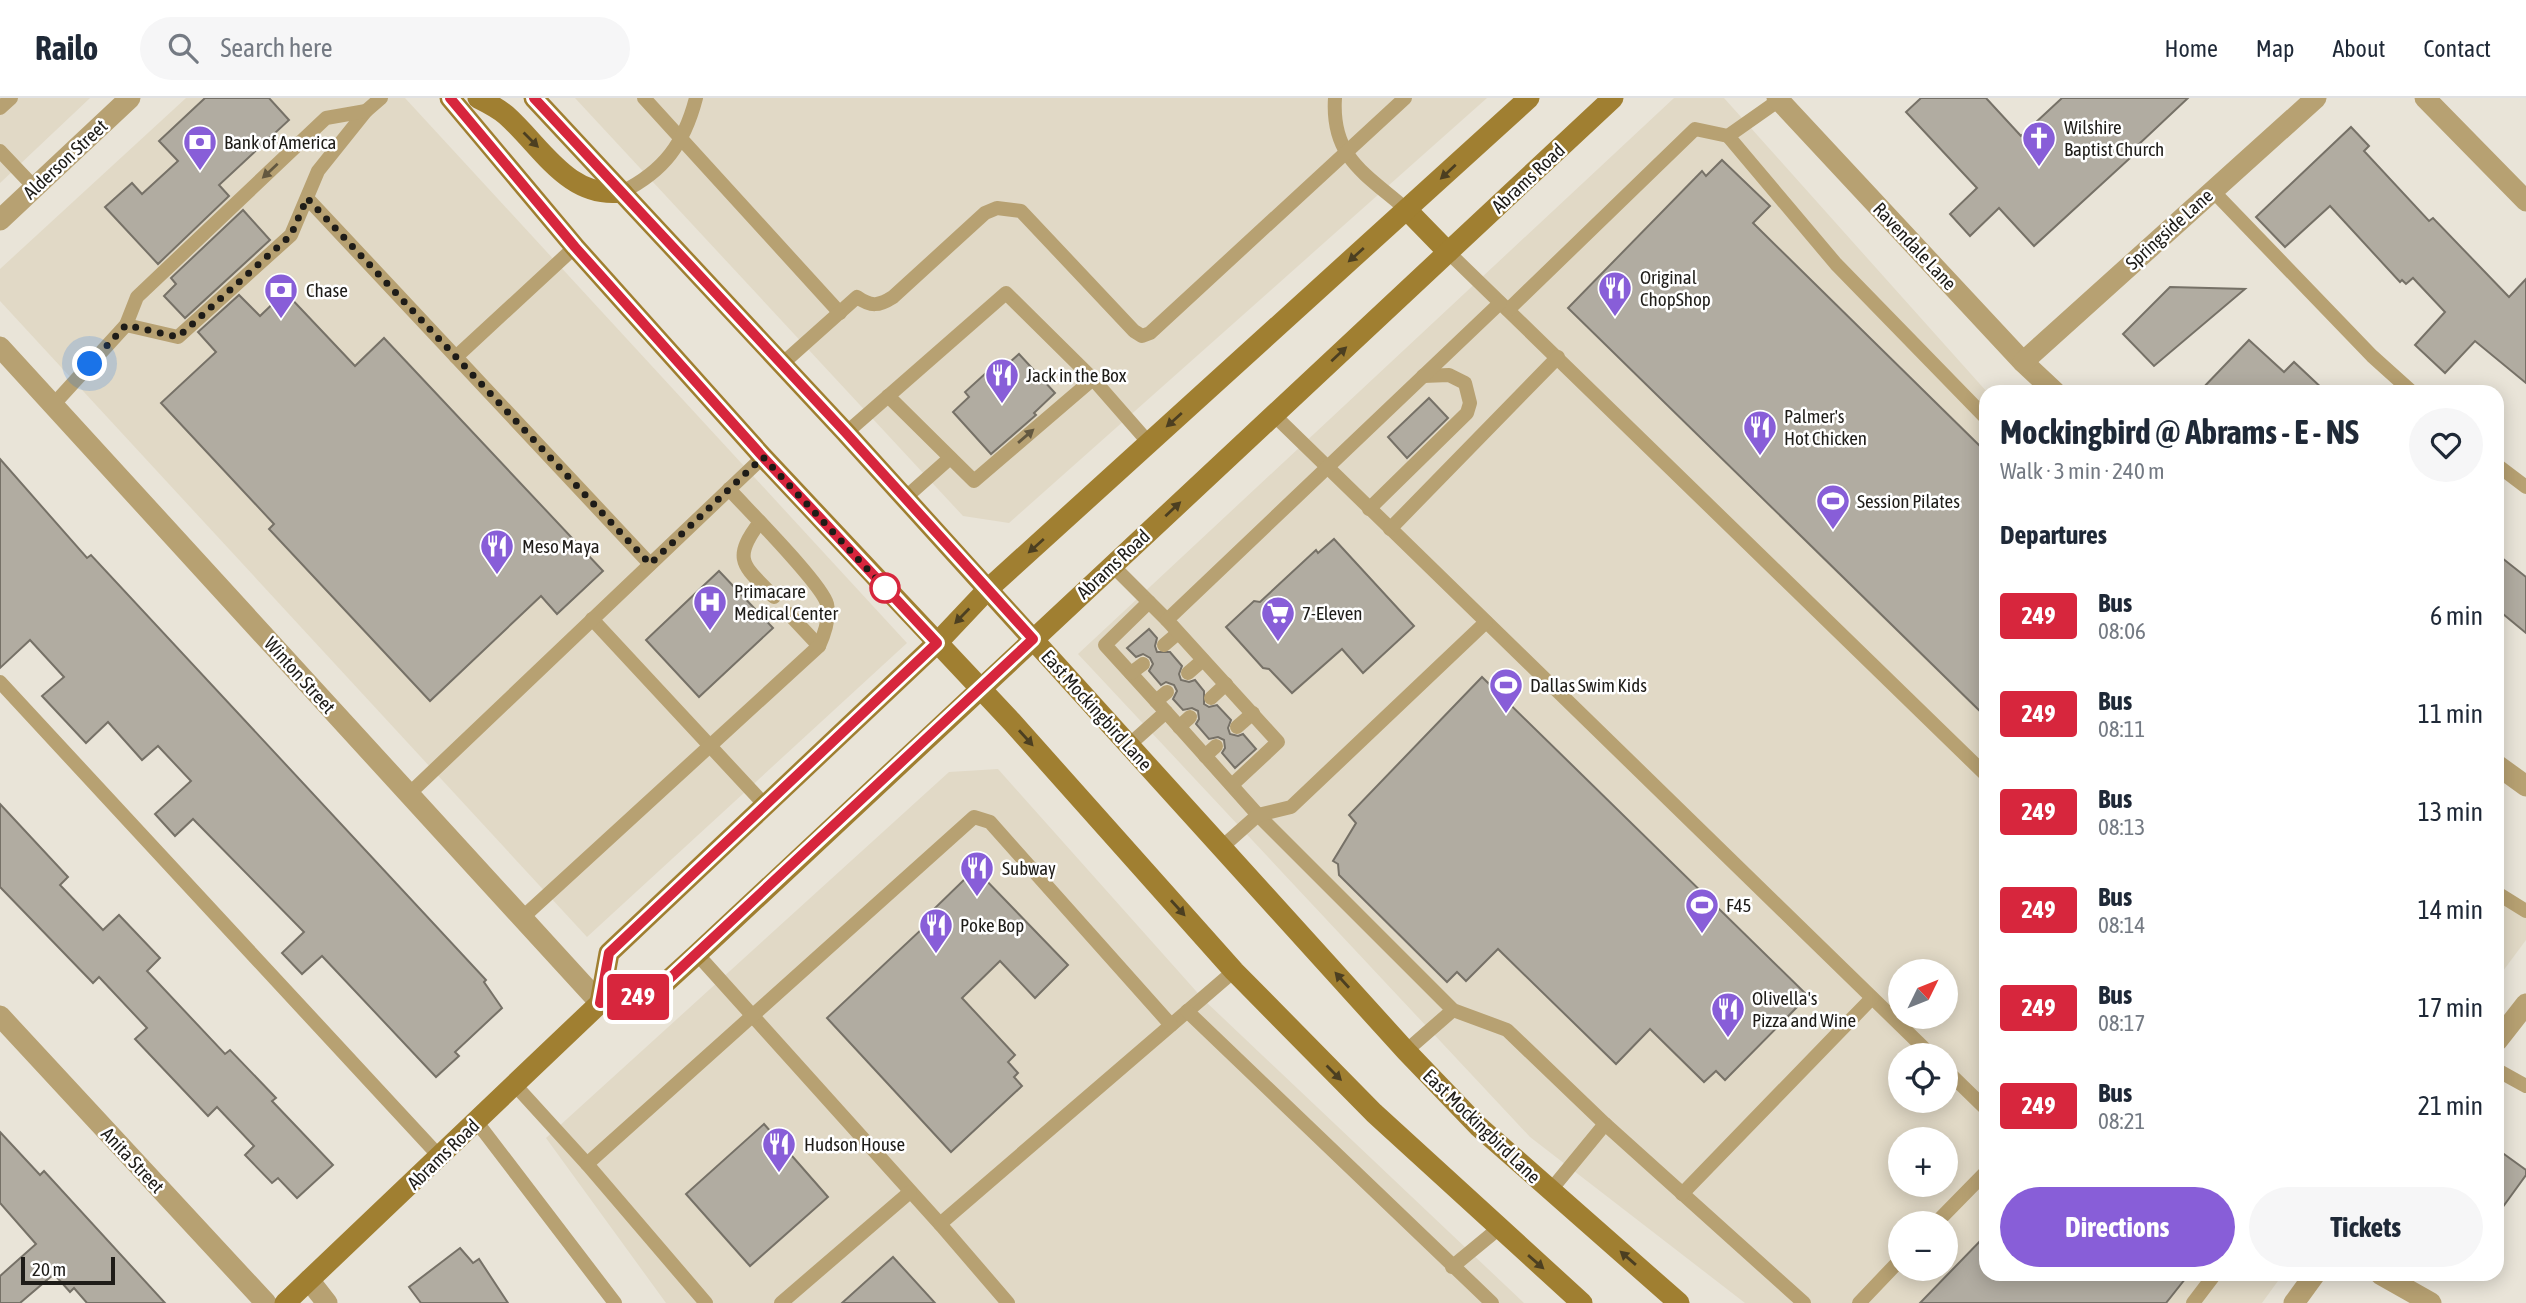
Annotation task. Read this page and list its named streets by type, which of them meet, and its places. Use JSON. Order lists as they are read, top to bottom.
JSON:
{
  "streets": {
    "main road": ["Abrams Road", "East Mockingbird Lane"],
    "street": [
      "Alderson Street",
      "Springside Lane",
      "Ravendale Lane",
      "Winton Street",
      "Anita Street"
    ]
  },
  "crossings": [
    ["Abrams Road", "Winton Street"],
    ["Abrams Road", "East Mockingbird Lane"],
    ["Springside Lane", "Ravendale Lane"]
  ],
  "places": {
    "church": ["Wilshire Baptist Church"],
    "bank": ["Bank of America", "Chase"],
    "restaurant": [
      "Original ChopShop",
      "Jack in the Box",
      "Palmer's Hot Chicken",
      "Meso Maya",
      "Subway",
      "Poke Bop",
      "Olivella's Pizza and Wine",
      "Hudson House"
    ],
    "sports": ["Session Pilates", "Dallas Swim Kids", "F45"],
    "hospital": ["Primacare Medical Center"],
    "supermarket": ["7-Eleven"]
  },
  "lines": ["bus line 249"],
  "scale_bar": "20 m",
  "north": "top right",
  "page": {
    "header": "Railo",
    "search": "Search here",
    "nav": [
      "Home",
      "Map",
      "About",
      "Contact"
    ],
    "on_map": "249",
    "heading": [
      ["Mockingbird @ Abrams - E - NS", "Walk · 3 min · 240 m"],
      "Departures"
    ],
    "list": [
      {
        "mark": "249",
        "name": "Bus",
        "note": "08:06",
        "value": "6 min"
      },
      {
        "mark": "249",
        "name": "Bus",
        "note": "08:11",
        "value": "11 min"
      },
      {
        "mark": "249",
        "name": "Bus",
        "note": "08:13",
        "value": "13 min"
      },
      {
        "mark": "249",
        "name": "Bus",
        "note": "08:14",
        "value": "14 min"
      },
      {
        "mark": "249",
        "name": "Bus",
        "note": "08:17",
        "value": "17 min"
      },
      {
        "mark": "249",
        "name": "Bus",
        "note": "08:21",
        "value": "21 min"
      }
    ],
    "map_buttons": ["+", "−"],
    "buttons": ["Directions", "Tickets"],
    "scale": "20 m"
  }
}
